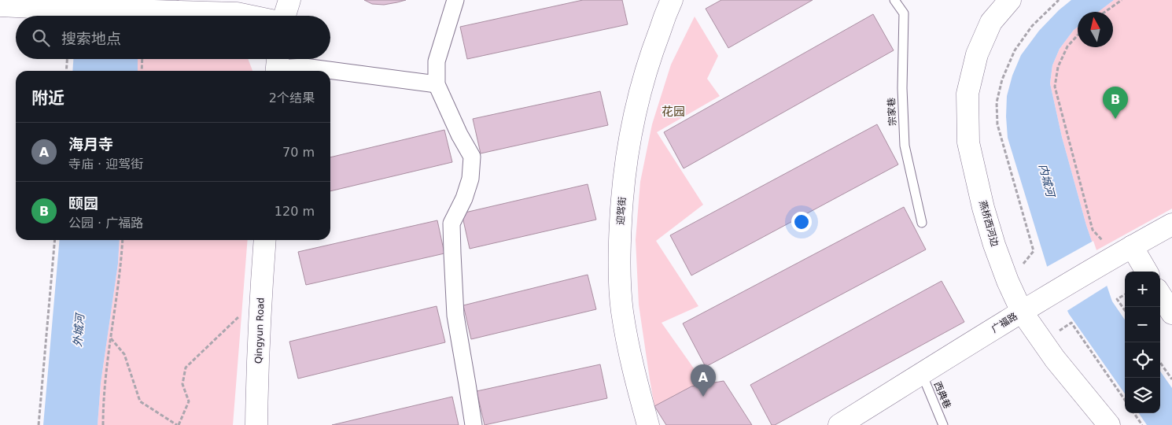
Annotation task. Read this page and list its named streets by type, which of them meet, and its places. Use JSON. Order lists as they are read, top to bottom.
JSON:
{
  "streets": {
    "street": [
      "迎驾街",
      "燕桥西河边",
      "广福路",
      "Qingyun Road"
    ],
    "lane": ["宗家巷", "西典巷"]
  },
  "crossings": [
    ["燕桥西河边", "广福路"],
    ["广福路", "西典巷"]
  ],
  "districts": ["花园"],
  "water": ["内城河", "外城河"],
  "north": "top",
  "page": {
    "search": "搜索地点",
    "heading": ["附近", "2个结果"],
    "pins": ["B", "A"],
    "list": [
      {
        "mark": "A",
        "name": "海月寺",
        "note": "寺庙 · 迎驾街",
        "value": "70 m"
      },
      {
        "mark": "B",
        "name": "颐园",
        "note": "公园 · 广福路",
        "value": "120 m"
      }
    ],
    "map_buttons": ["+", "−"]
  }
}
